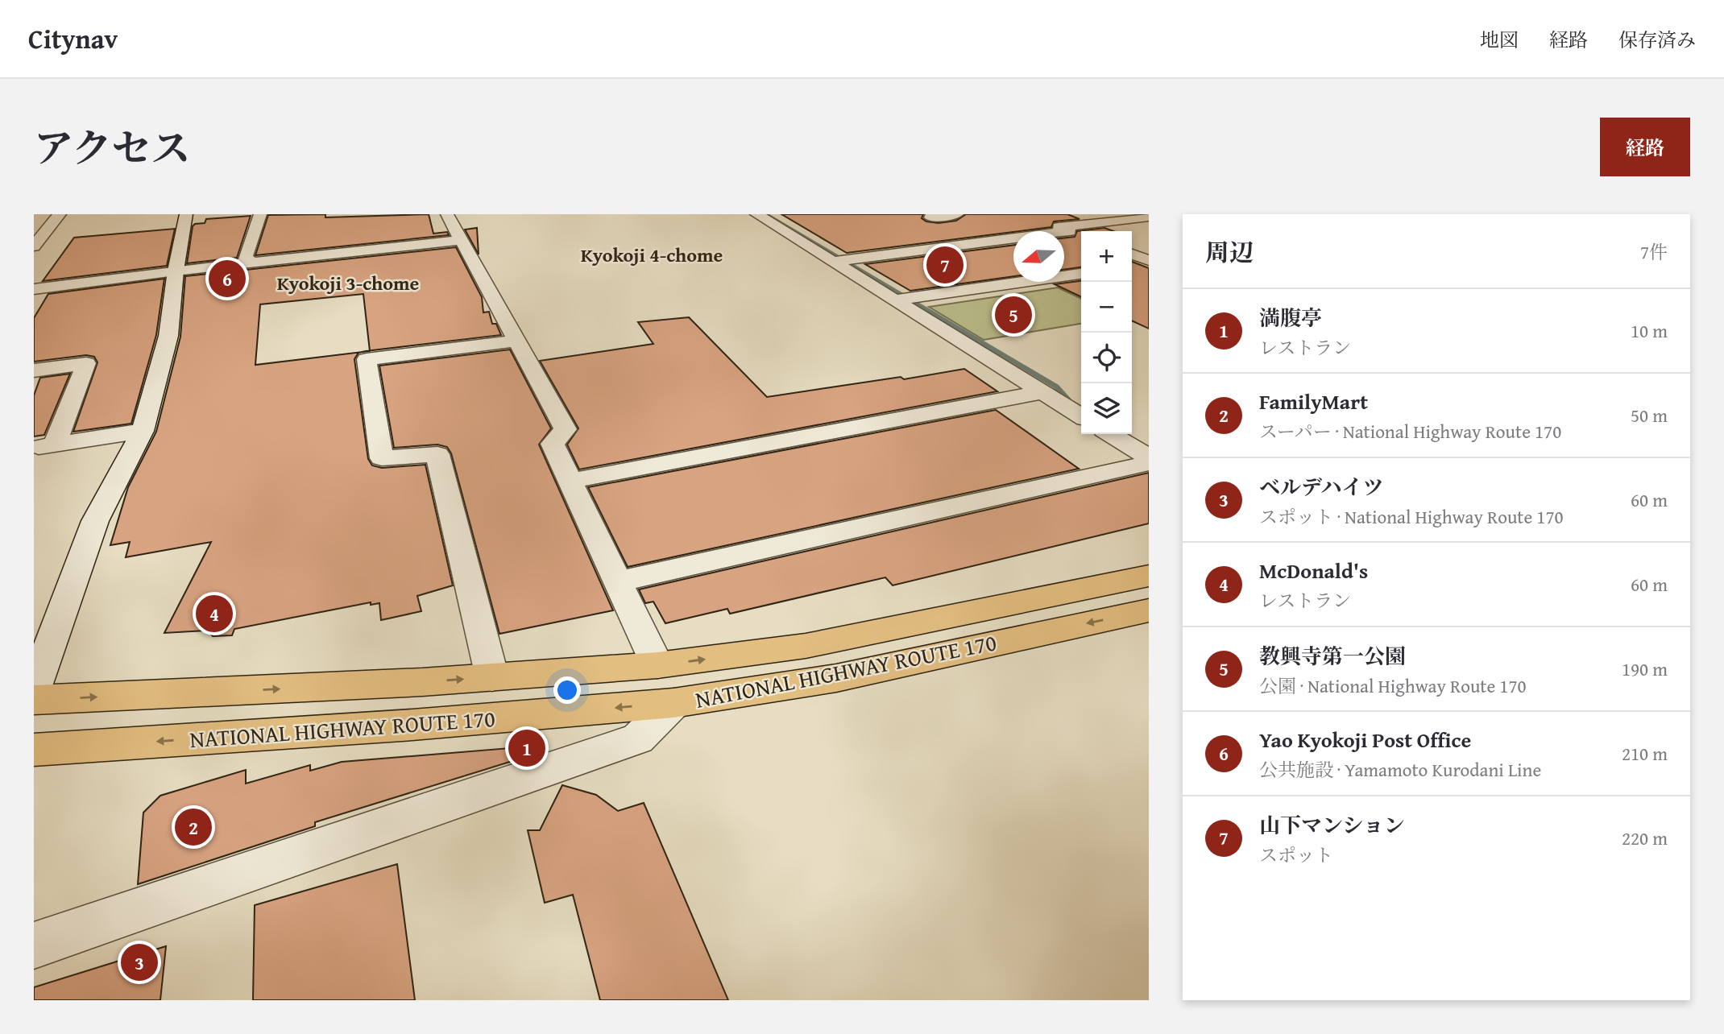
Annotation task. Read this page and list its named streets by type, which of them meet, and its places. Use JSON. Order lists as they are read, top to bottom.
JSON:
{
  "streets": {
    "highway": ["NATIONAL HIGHWAY ROUTE 170"]
  },
  "districts": ["Kyokoji 4-chome", "Kyokoji 3-chome"],
  "north": "left",
  "page": {
    "header": "Citynav",
    "nav": ["地図", "経路", "保存済み"],
    "title": "アクセス",
    "buttons": "経路",
    "heading": ["周辺", "7件"],
    "map_buttons": ["+", "−"],
    "pins": [
      "7",
      "6",
      "5",
      "4",
      "1",
      "2",
      "3"
    ],
    "list": [
      {
        "mark": "1",
        "name": "満腹亭",
        "note": "レストラン",
        "value": "10 m"
      },
      {
        "mark": "2",
        "name": "FamilyMart",
        "note": "スーパー · National Highway Route 170",
        "value": "50 m"
      },
      {
        "mark": "3",
        "name": "ベルデハイツ",
        "note": "スポット · National Highway Route 170",
        "value": "60 m"
      },
      {
        "mark": "4",
        "name": "McDonald's",
        "note": "レストラン",
        "value": "60 m"
      },
      {
        "mark": "5",
        "name": "教興寺第一公園",
        "note": "公園 · National Highway Route 170",
        "value": "190 m"
      },
      {
        "mark": "6",
        "name": "Yao Kyokoji Post Office",
        "note": "公共施設 · Yamamoto Kurodani Line",
        "value": "210 m"
      },
      {
        "mark": "7",
        "name": "山下マンション",
        "note": "スポット",
        "value": "220 m"
      }
    ]
  }
}
